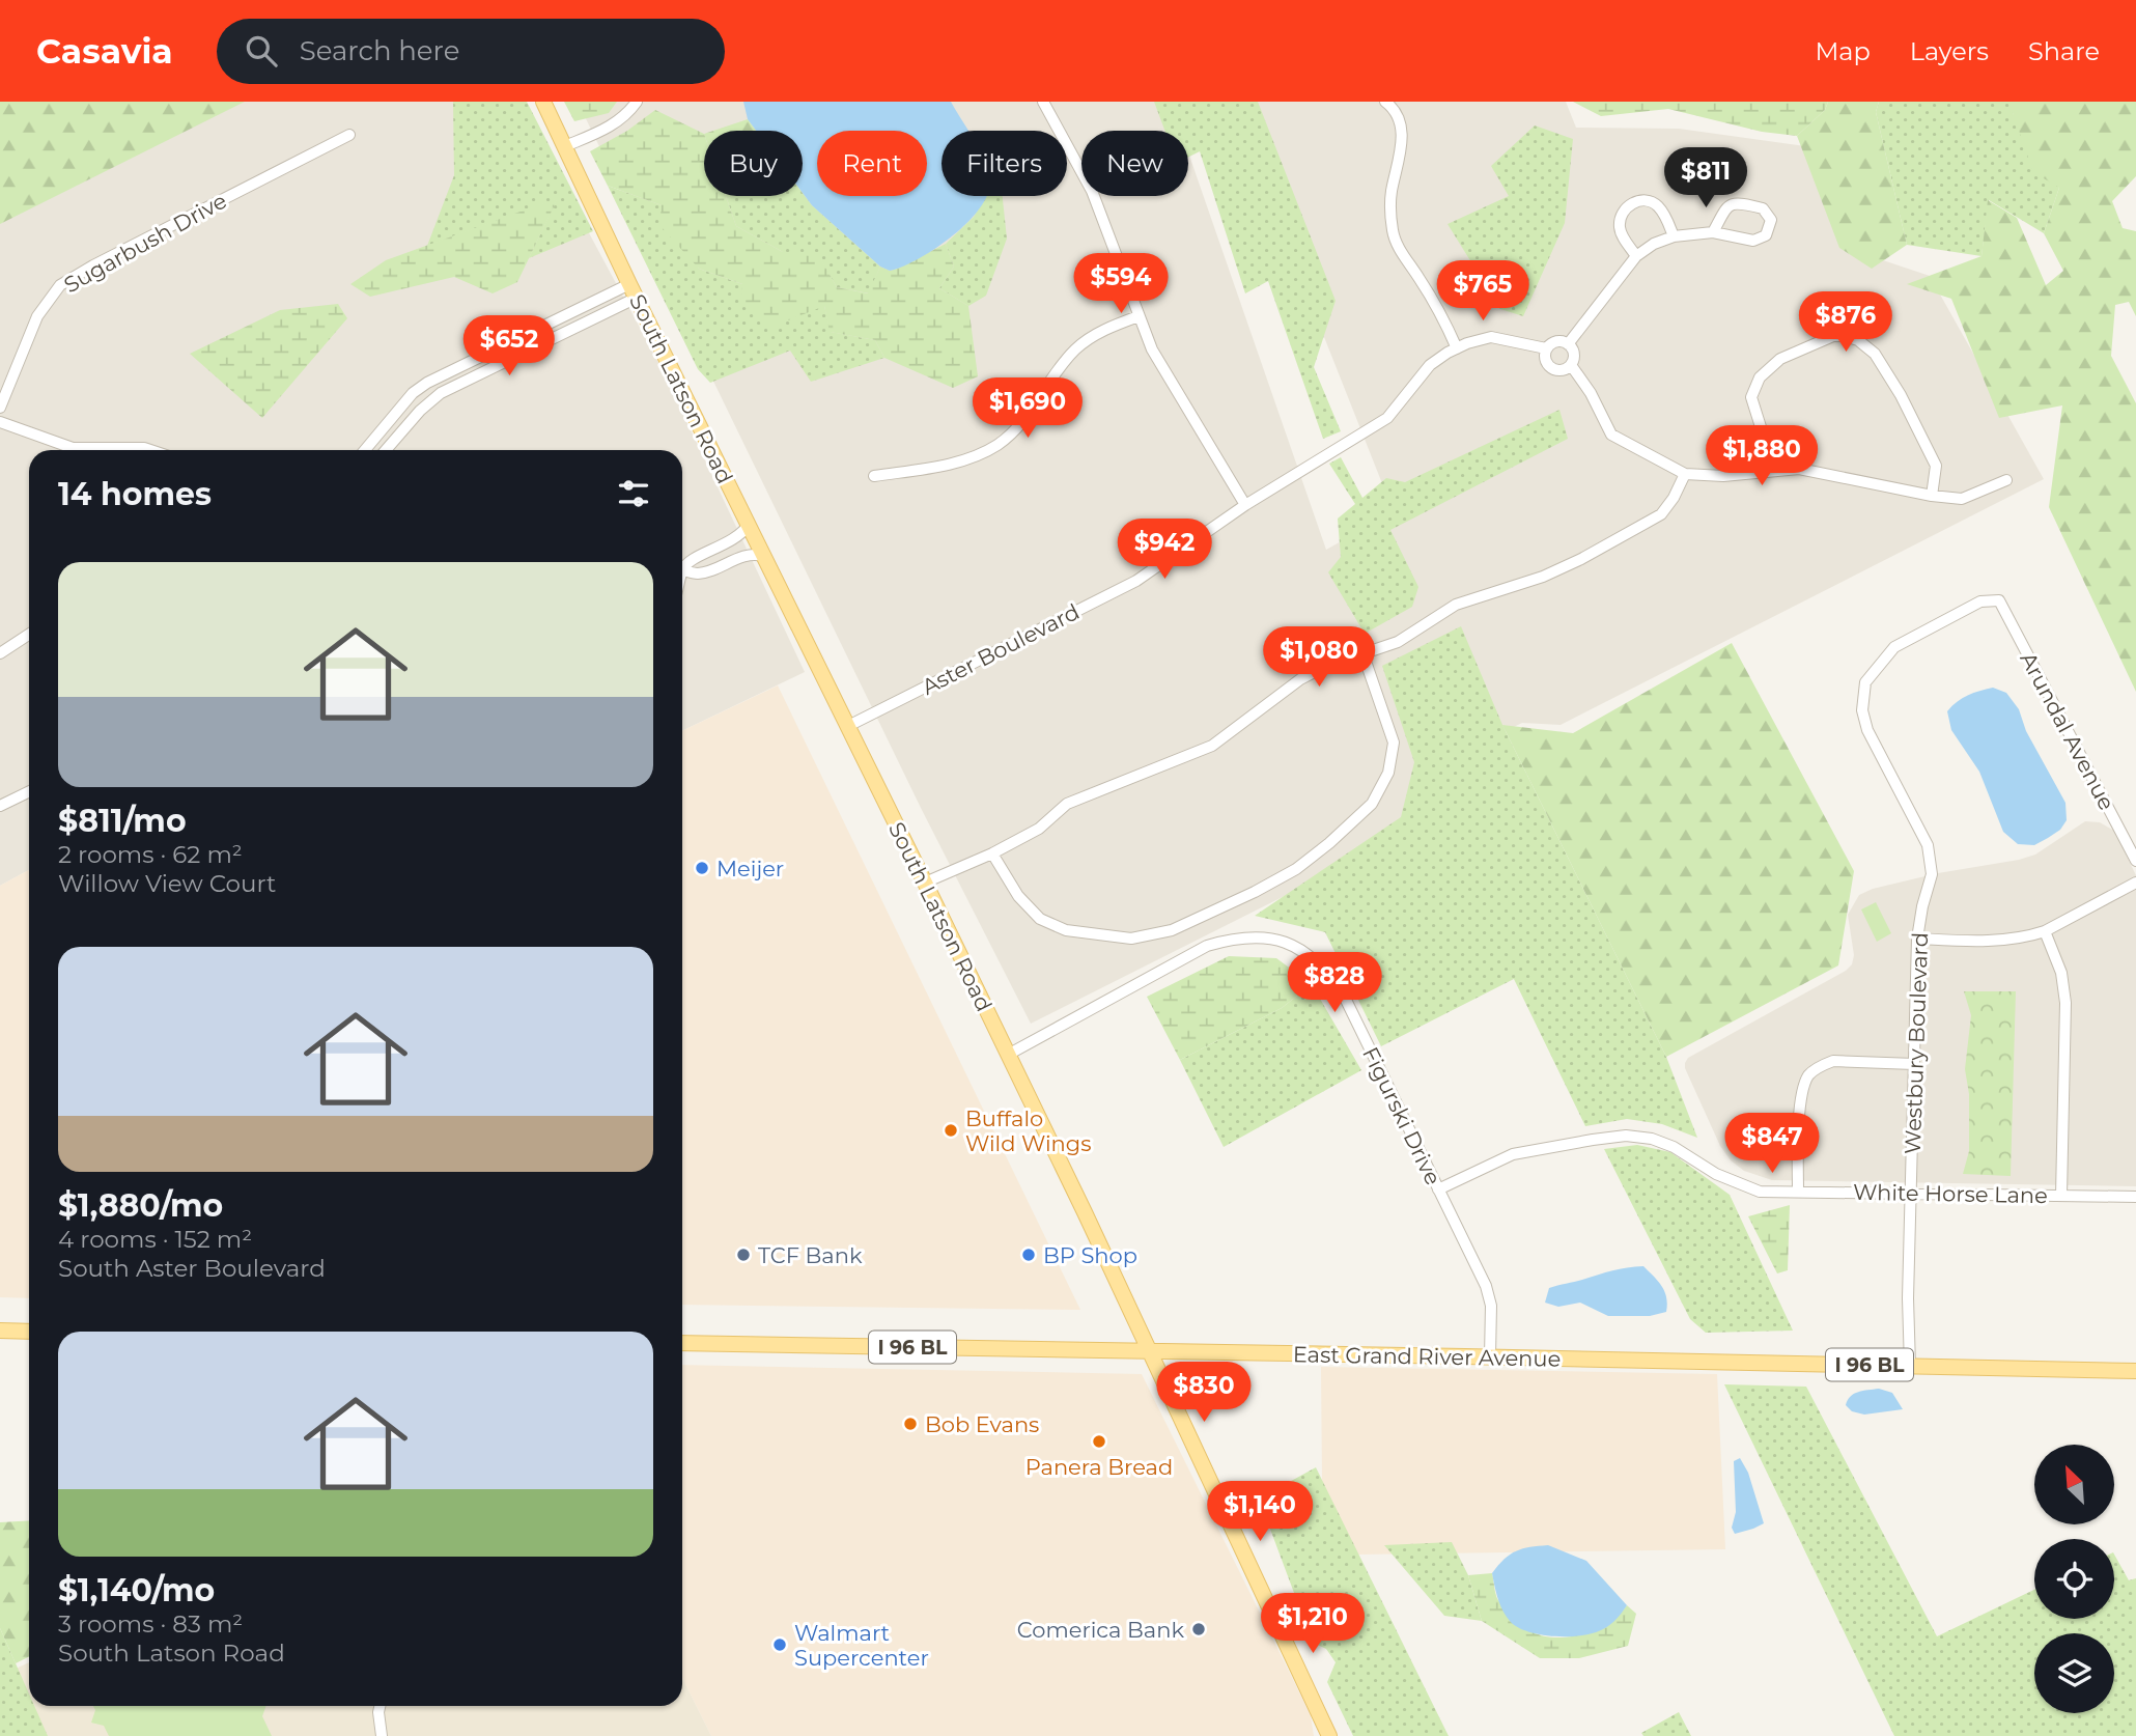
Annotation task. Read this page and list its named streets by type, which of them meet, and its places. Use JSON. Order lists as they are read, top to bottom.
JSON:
{
  "streets": {
    "main road": ["South Latson Road", "I 96 BL", "East Grand River Avenue"],
    "street": [
      "Sugarbush Drive",
      "Aster Boulevard",
      "Arundal Avenue",
      "Westbury Boulevard",
      "Figurski Drive",
      "White Horse Lane"
    ]
  },
  "crossings": [
    ["South Latson Road", "Aster Boulevard"],
    ["South Latson Road", "Figurski Drive"],
    ["South Latson Road", "East Grand River Avenue"],
    ["Arundal Avenue", "Westbury Boulevard"],
    ["Westbury Boulevard", "White Horse Lane"],
    ["Westbury Boulevard", "East Grand River Avenue"],
    ["Figurski Drive", "White Horse Lane"],
    ["Figurski Drive", "East Grand River Avenue"]
  ],
  "places": [
    "Meijer",
    "Buffalo Wild Wings",
    "TCF Bank",
    "BP Shop",
    "Bob Evans",
    "Panera Bread",
    "Comerica Bank",
    "Walmart Supercenter"
  ],
  "north": "top left",
  "page": {
    "header": "Casavia",
    "search": "Search here",
    "nav": ["Map", "Layers", "Share"],
    "chip": [
      "Buy",
      "Rent",
      "Filters",
      "New"
    ],
    "price": [
      "$811",
      "$594",
      "$765",
      "$876",
      "$652",
      "$1,690",
      "$1,880",
      "$942",
      "$1,080",
      "$828",
      "$847",
      "$830",
      "$1,140",
      "$1,210"
    ],
    "heading": "14 homes",
    "list": [
      {
        "name": "$811/mo",
        "note": "2 rooms · 62 m² · Willow View Court"
      },
      {
        "name": "$1,880/mo",
        "note": "4 rooms · 152 m² · South Aster Boulevard"
      },
      {
        "name": "$1,140/mo",
        "note": "3 rooms · 83 m² · South Latson Road"
      }
    ]
  }
}
